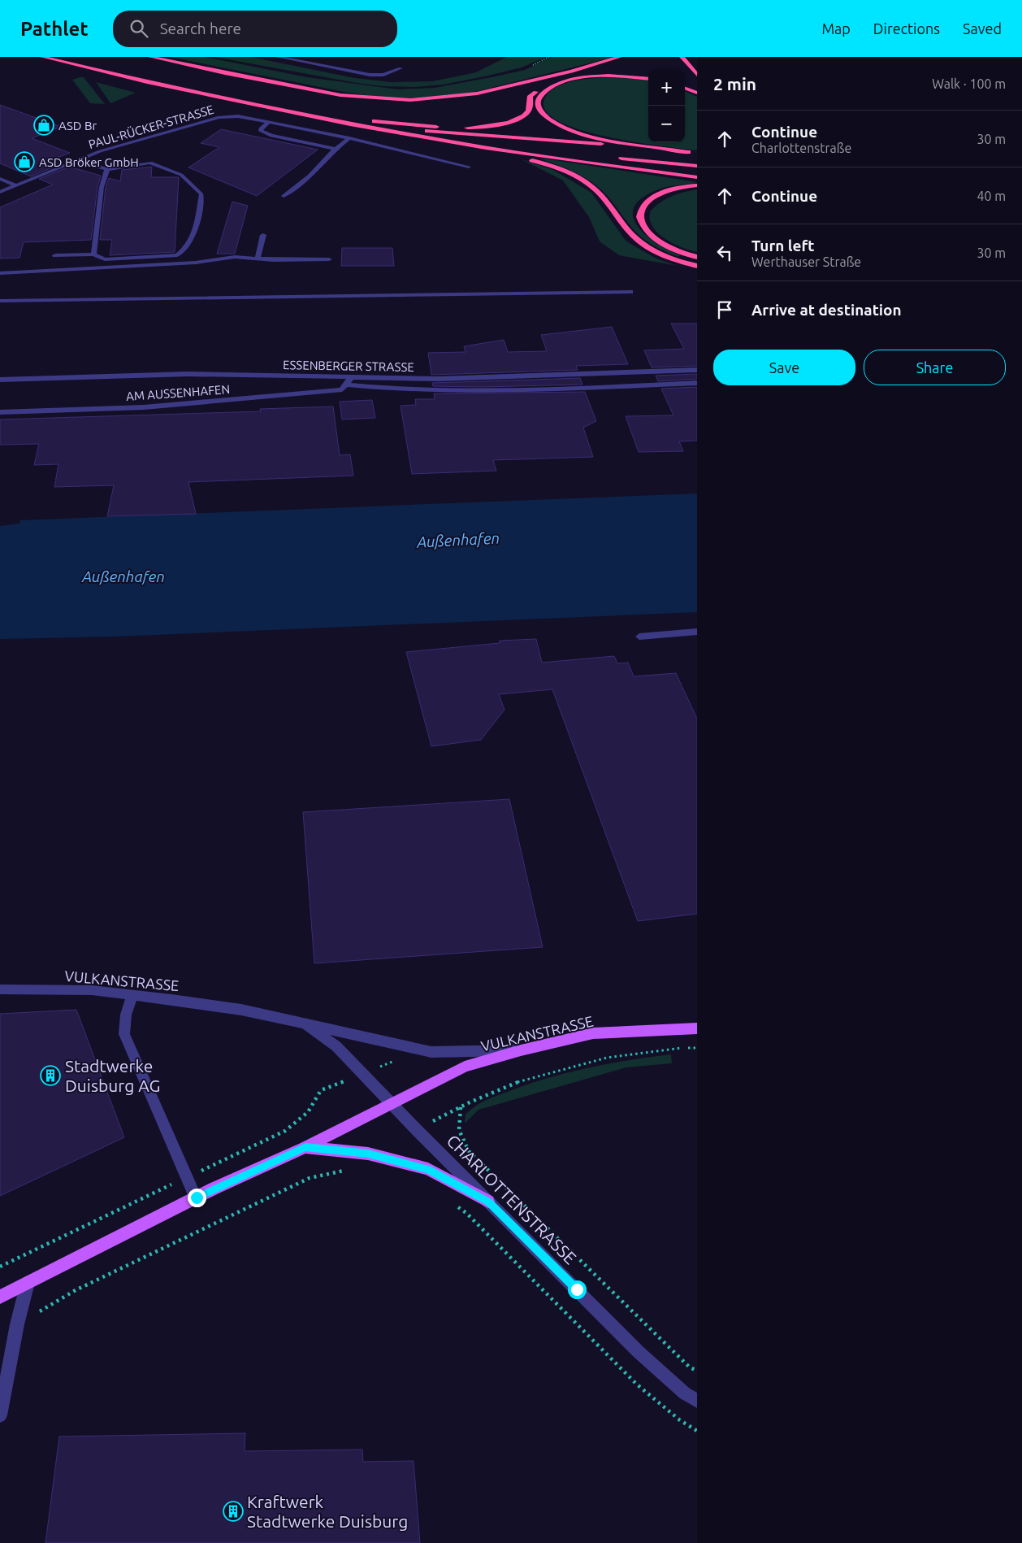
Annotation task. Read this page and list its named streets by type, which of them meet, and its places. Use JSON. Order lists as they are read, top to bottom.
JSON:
{
  "streets": {
    "main road": ["VULKANSTRASSE"],
    "street": [
      "PAUL-RÜCKER-STRASSE",
      "ESSENBERGER STRASSE",
      "AM AUSSENHAFEN",
      "CHARLOTTENSTRASSE"
    ]
  },
  "crossings": [
    ["VULKANSTRASSE", "CHARLOTTENSTRASSE"]
  ],
  "water": ["Außenhafen"],
  "places": {
    "shop": ["ASD Br", "ASD Bröker GmbH"],
    "building": ["Stadtwerke Duisburg AG", "Kraftwerk Stadtwerke Duisburg"]
  },
  "page": {
    "header": "Pathlet",
    "search": "Search here",
    "nav": ["Map", "Directions", "Saved"],
    "heading": ["2 min", "Walk · 100 m"],
    "map_buttons": ["+", "−"],
    "list": [
      ["Continue", "Charlottenstraße", "30 m"],
      ["Continue", "40 m"],
      ["Turn left", "Werthauser Straße", "30 m"],
      "Arrive at destination"
    ],
    "buttons": ["Save", "Share"]
  }
}
